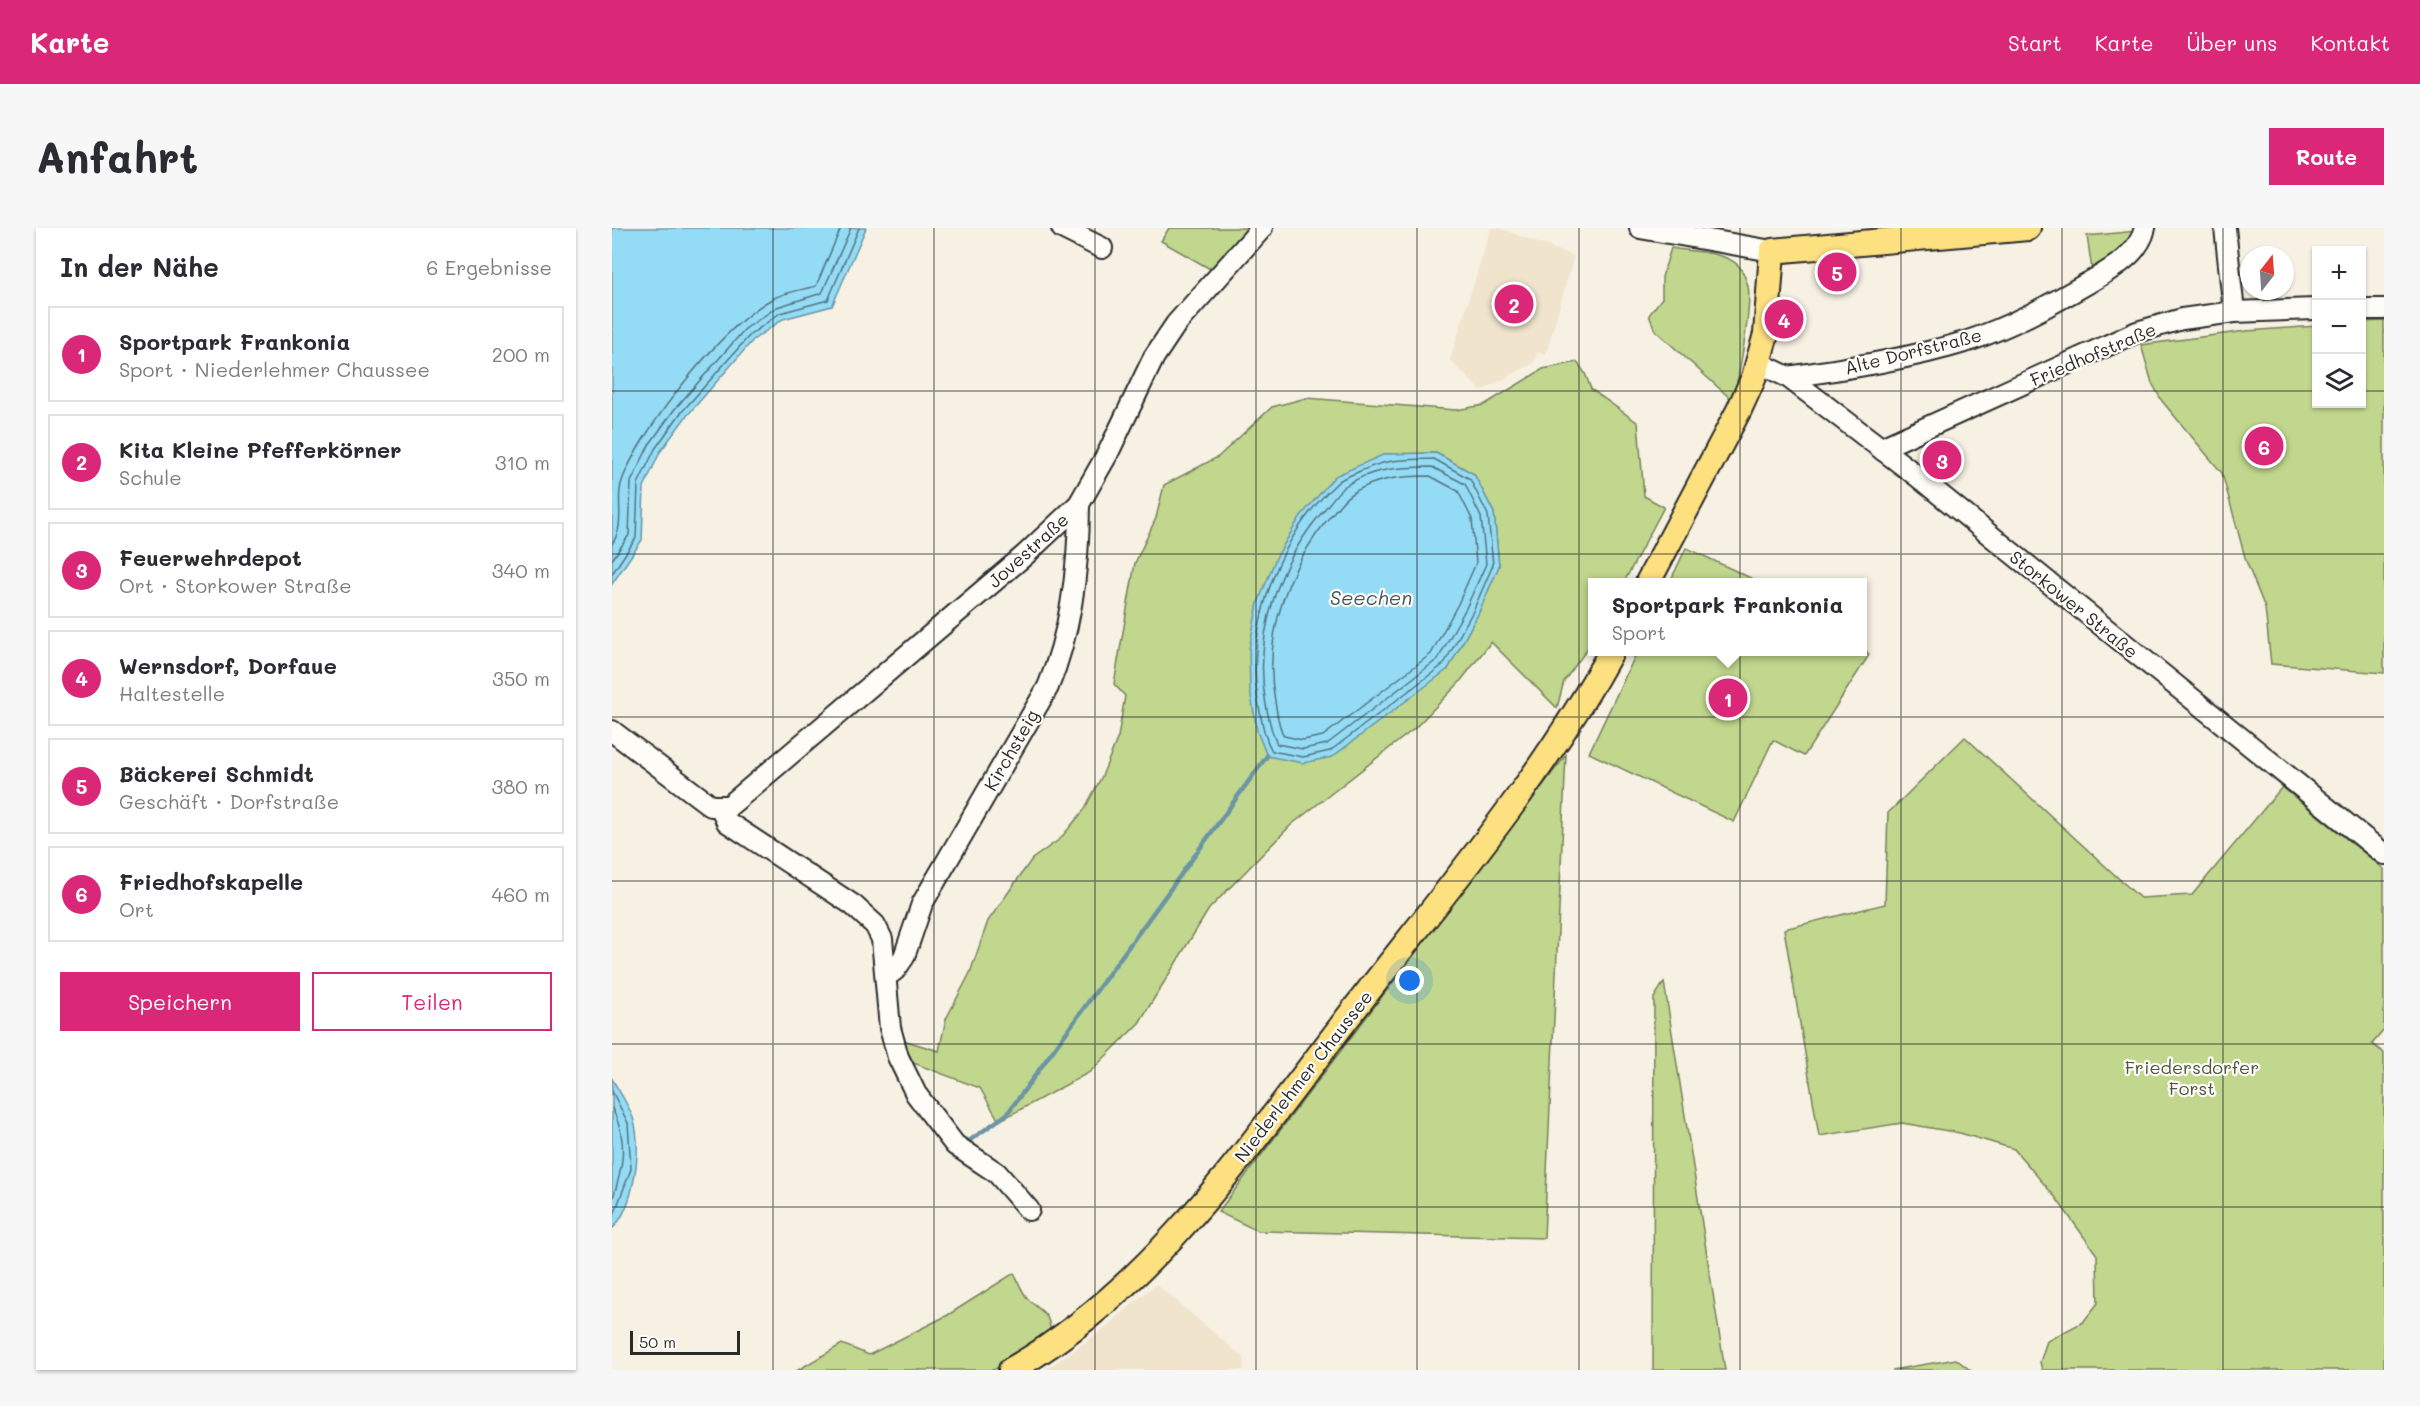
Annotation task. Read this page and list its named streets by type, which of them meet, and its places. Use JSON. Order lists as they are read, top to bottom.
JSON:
{
  "streets": {
    "main road": ["Niederlehmer Chaussee"],
    "street": [
      "Alte Dorfstraße",
      "Friedhofstraße",
      "Jovestraße",
      "Storkower Straße",
      "Kirchsteig"
    ]
  },
  "crossings": [
    ["Alte Dorfstraße", "Storkower Straße"],
    ["Friedhofstraße", "Storkower Straße"],
    ["Jovestraße", "Kirchsteig"]
  ],
  "water": ["Seechen"],
  "parks": ["Friedersdorfer Forst"],
  "scale_bar": "50 m",
  "north": "top",
  "page": {
    "header": "Karte",
    "nav": [
      "Start",
      "Karte",
      "Über uns",
      "Kontakt"
    ],
    "buttons": [
      "Route",
      ["Speichern", "Teilen"]
    ],
    "title": "Anfahrt",
    "heading": ["In der Nähe", "6 Ergebnisse"],
    "map_buttons": ["+", "−"],
    "pins": [
      "5",
      "2",
      "4",
      "6",
      "3",
      "1"
    ],
    "list": [
      {
        "mark": "1",
        "name": "Sportpark Frankonia",
        "note": "Sport · Niederlehmer Chaussee",
        "value": "200 m"
      },
      {
        "mark": "2",
        "name": "Kita Kleine Pfefferkörner",
        "note": "Schule",
        "value": "310 m"
      },
      {
        "mark": "3",
        "name": "Feuerwehrdepot",
        "note": "Ort · Storkower Straße",
        "value": "340 m"
      },
      {
        "mark": "4",
        "name": "Wernsdorf, Dorfaue",
        "note": "Haltestelle",
        "value": "350 m"
      },
      {
        "mark": "5",
        "name": "Bäckerei Schmidt",
        "note": "Geschäft · Dorfstraße",
        "value": "380 m"
      },
      {
        "mark": "6",
        "name": "Friedhofskapelle",
        "note": "Ort",
        "value": "460 m"
      }
    ],
    "popup": ["Sportpark Frankonia", "Sport"],
    "scale": "50 m"
  }
}
